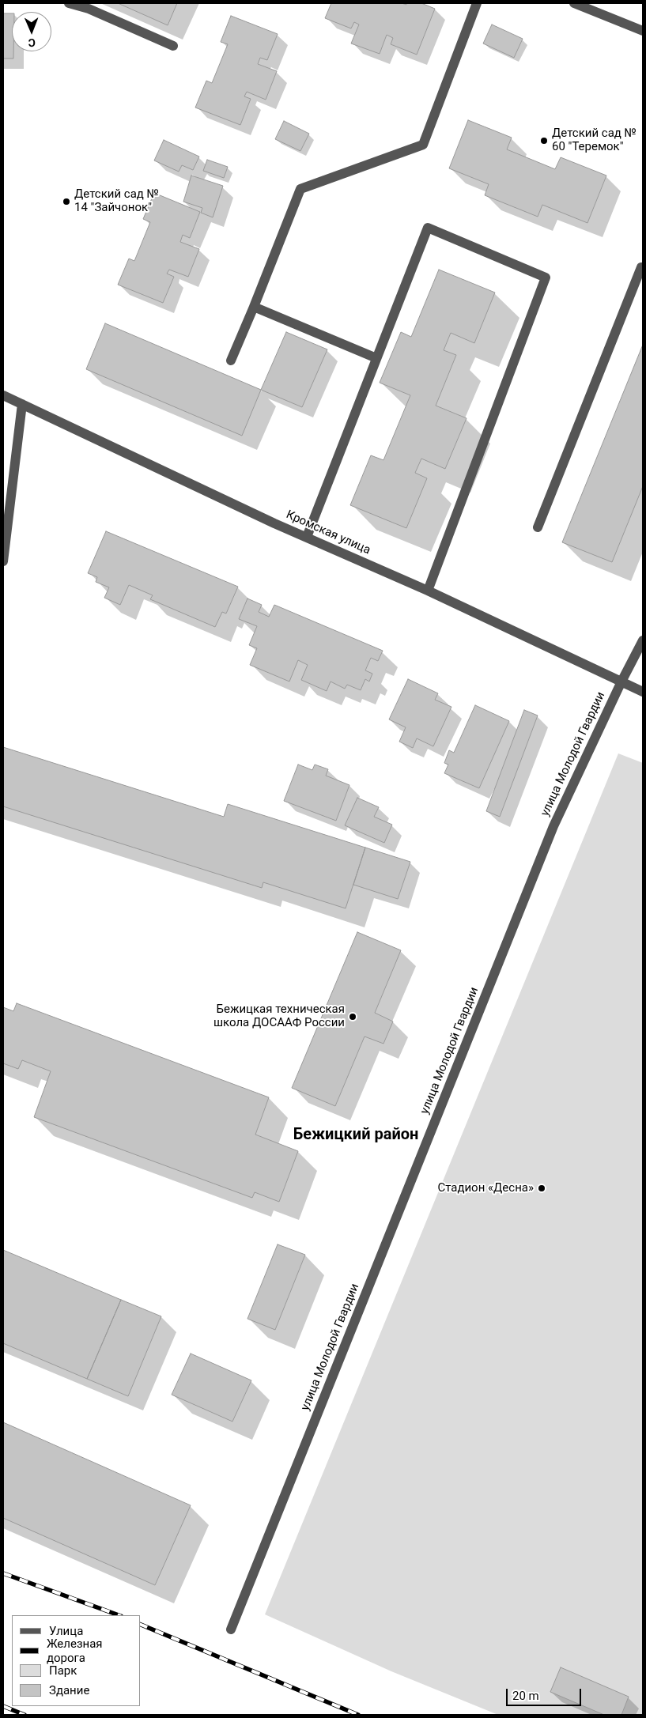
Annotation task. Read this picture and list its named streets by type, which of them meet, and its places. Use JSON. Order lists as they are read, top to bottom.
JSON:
{
  "streets": {
    "street": ["Кромская улица", "улица Молодой Гвардии"]
  },
  "crossings": [
    ["Кромская улица", "улица Молодой Гвардии"]
  ],
  "districts": ["Бежицкий район"],
  "places": [
    "Детский сад № 60 \"Теремок\"",
    "Детский сад № 14 \"Зайчонок\"",
    "Бежицкая техническая школа ДОСААФ России",
    "Стадион «Десна»"
  ],
  "legend": [
    "Улица",
    "Железная дорога",
    "Парк",
    "Здание"
  ],
  "scale_bar": "20 m",
  "north": "bottom"
}
